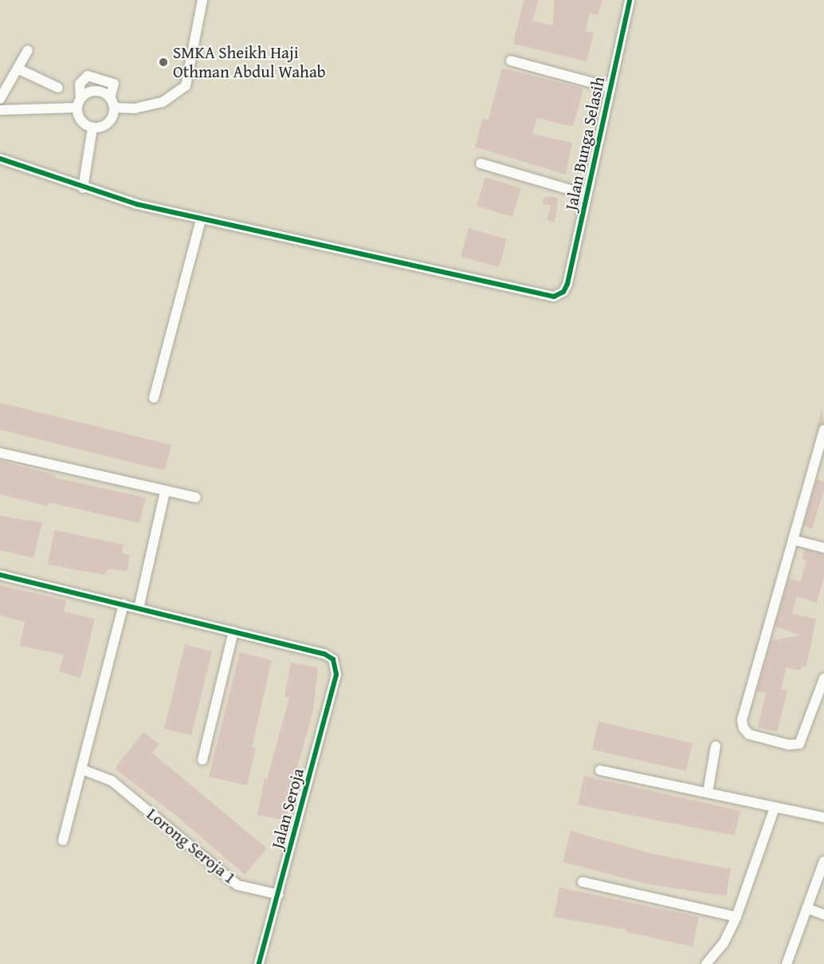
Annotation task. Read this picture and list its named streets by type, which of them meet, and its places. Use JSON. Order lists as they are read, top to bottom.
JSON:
{
  "streets": {
    "street": ["Jalan Bunga Selasih", "Jalan Seroja", "Lorong Seroja 1"]
  },
  "crossings": [
    ["Jalan Seroja", "Lorong Seroja 1"]
  ],
  "places": ["SMKA Sheikh Haji Othman Abdul Wahab"]
}
